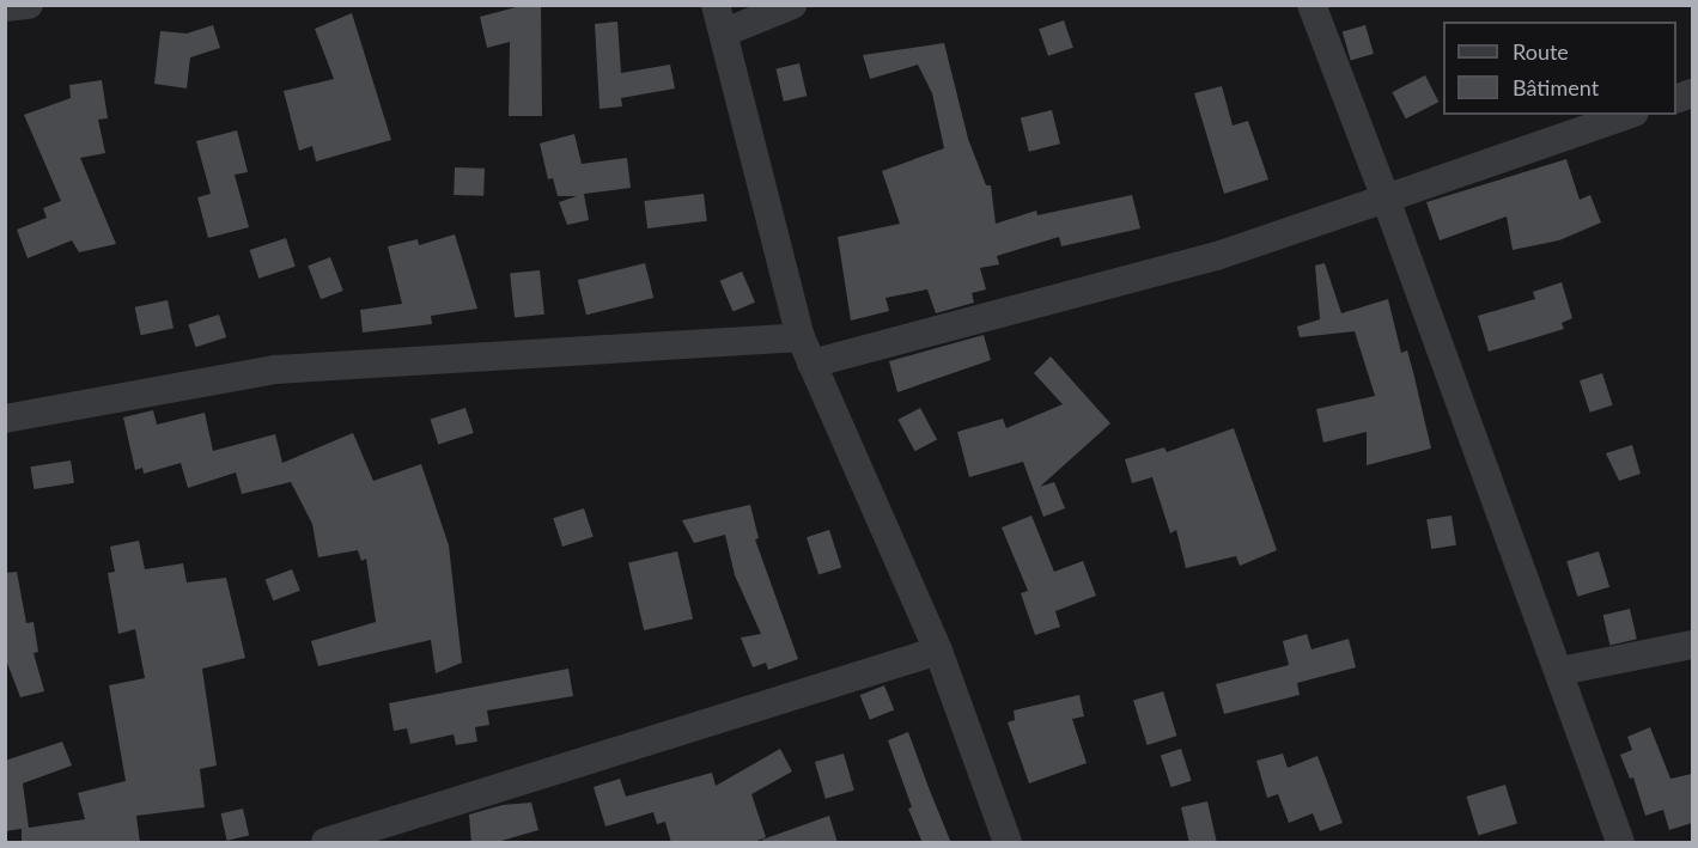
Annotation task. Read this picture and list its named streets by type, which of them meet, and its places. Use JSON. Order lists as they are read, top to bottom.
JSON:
{
  "legend": ["Route", "Bâtiment"]
}
